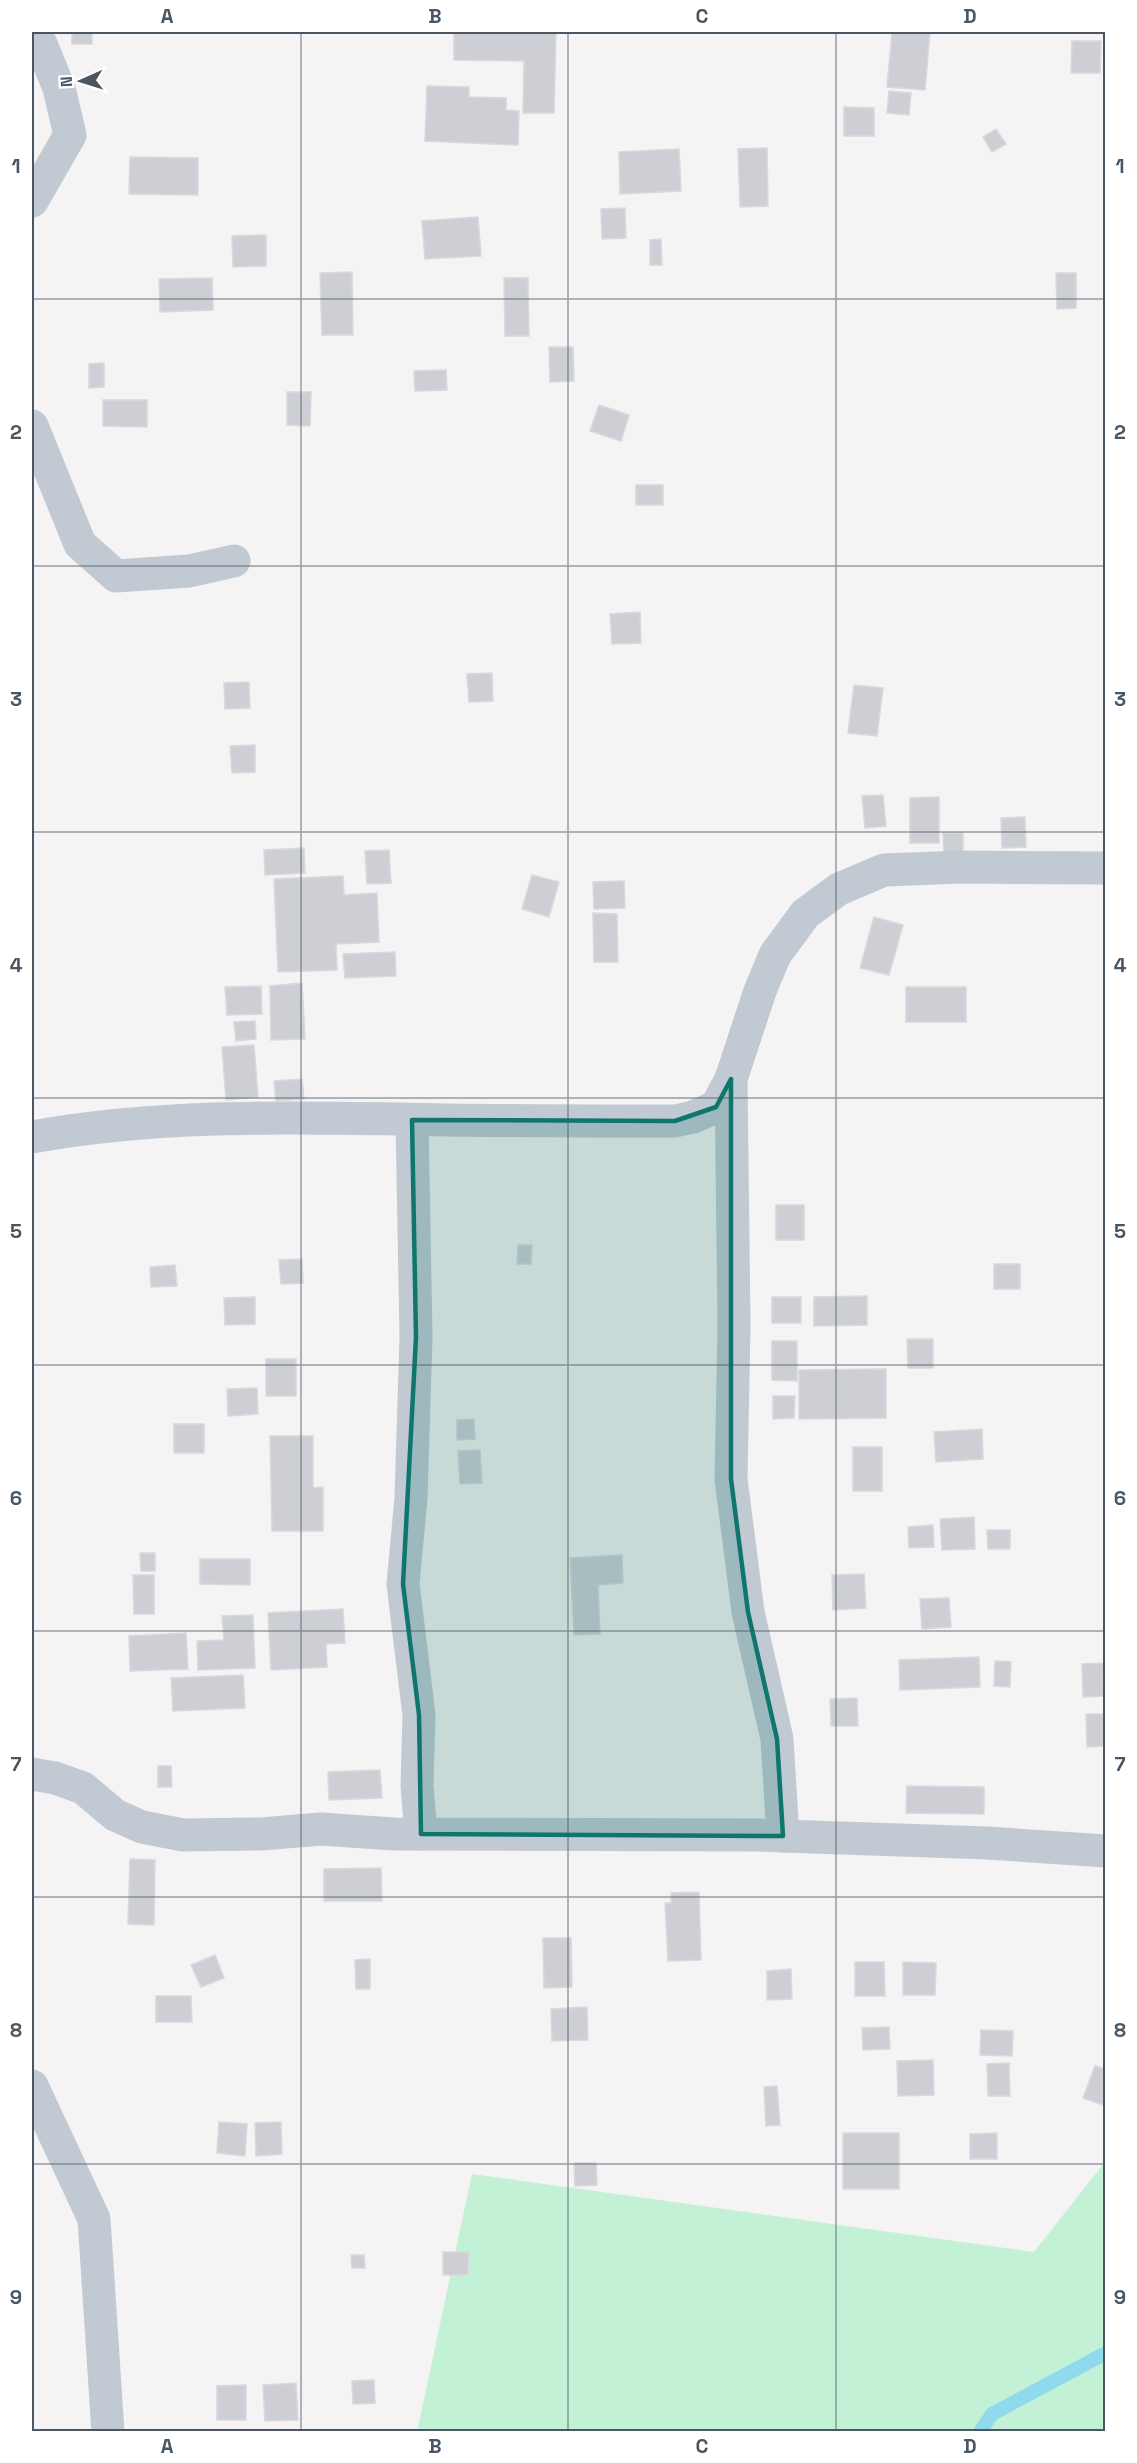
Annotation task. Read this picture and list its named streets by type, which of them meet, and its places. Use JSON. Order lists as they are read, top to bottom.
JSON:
{
  "north": "left",
  "grid": {
    "columns": [
      "A",
      "B",
      "C",
      "D"
    ],
    "rows": [
      "1",
      "2",
      "3",
      "4",
      "5",
      "6",
      "7",
      "8",
      "9"
    ]
  }
}
